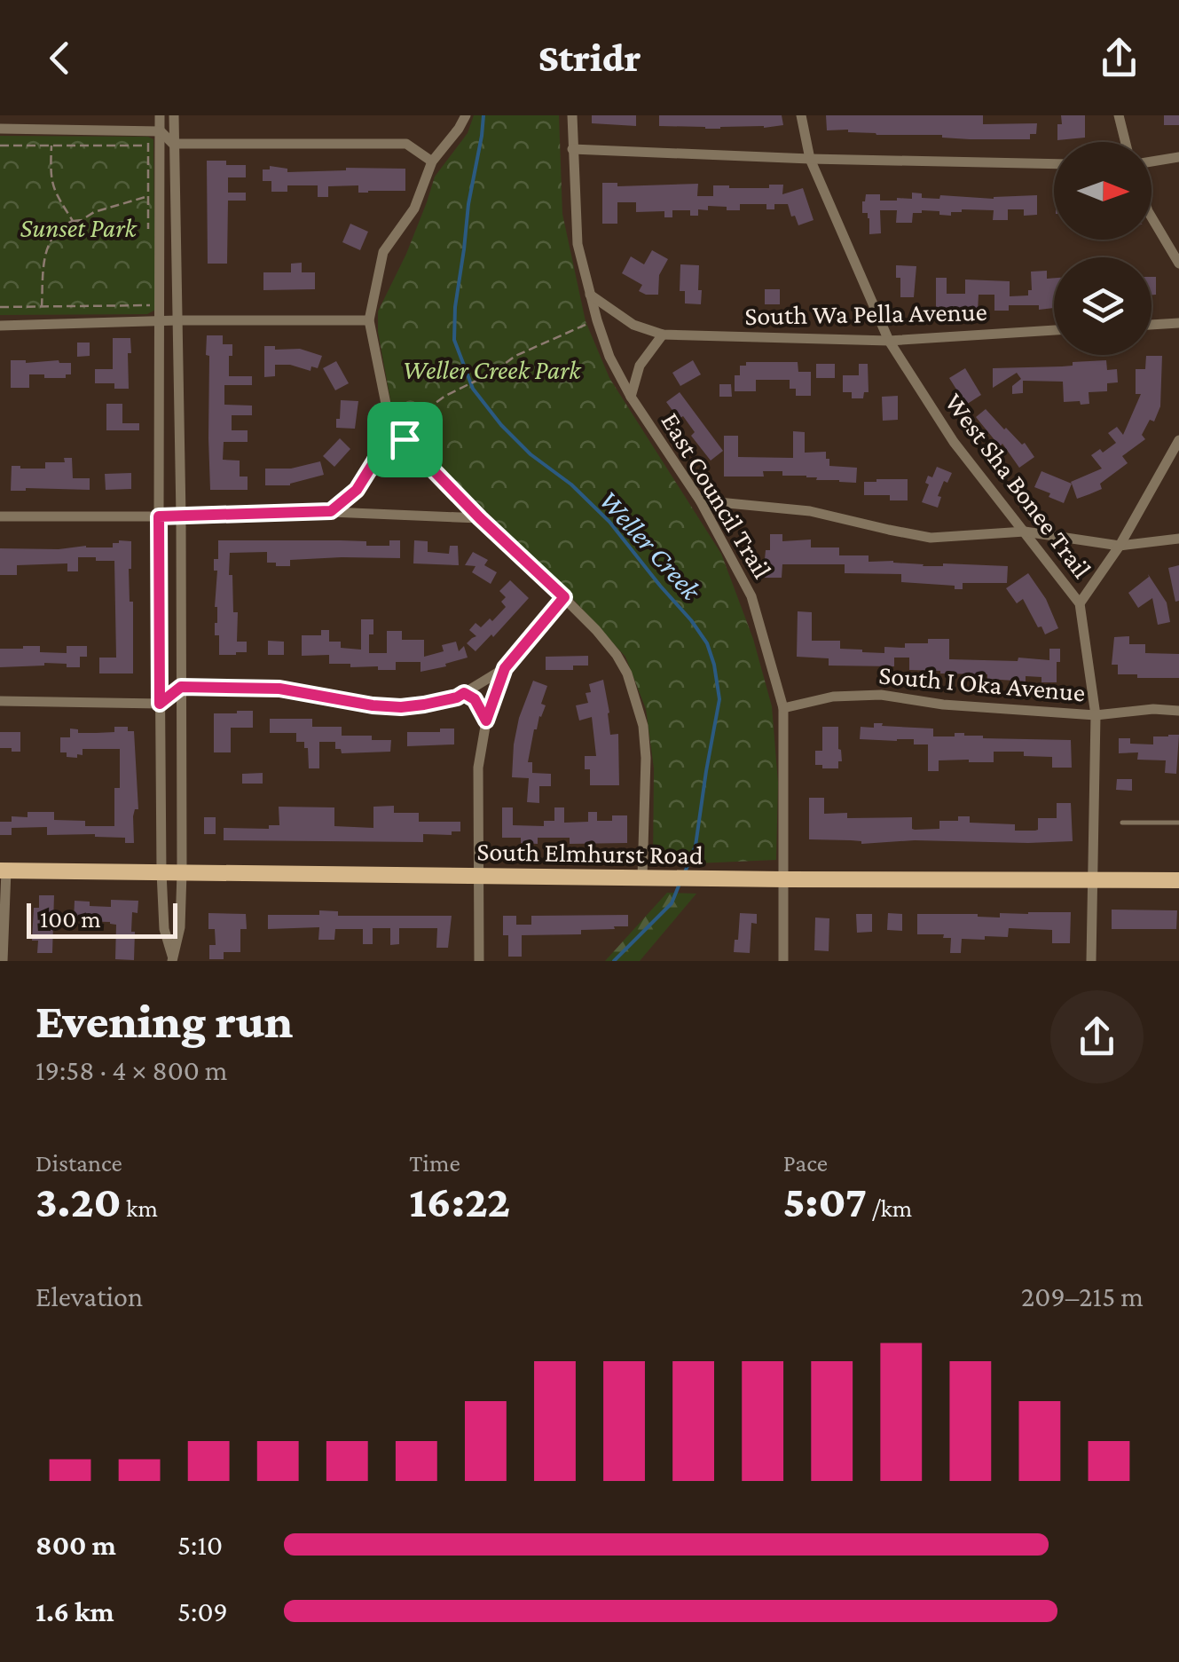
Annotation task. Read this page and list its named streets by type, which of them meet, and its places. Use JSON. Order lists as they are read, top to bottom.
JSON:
{
  "streets": {
    "main road": ["South Elmhurst Road"],
    "street": [
      "South Wa Pella Avenue",
      "West Sha Bonee Trail",
      "East Council Trail",
      "South I Oka Avenue"
    ]
  },
  "crossings": [
    ["South Wa Pella Avenue", "West Sha Bonee Trail"],
    ["South Wa Pella Avenue", "East Council Trail"],
    ["West Sha Bonee Trail", "South I Oka Avenue"],
    ["West Sha Bonee Trail", "South Elmhurst Road"],
    ["East Council Trail", "South I Oka Avenue"],
    ["East Council Trail", "South Elmhurst Road"]
  ],
  "water": ["Weller Creek"],
  "parks": ["Sunset Park", "Weller Creek Park"],
  "scale_bar": "100 m",
  "north": "right",
  "page": {
    "header": "Stridr",
    "scale": "100 m",
    "heading": ["Evening run", "19:58 · 4 × 800 m"],
    "stats": [
      ["Distance", "3.20 km"],
      ["Time", "16:22"],
      ["Pace", "5:07 /km"]
    ],
    "chart": ["Elevation", "209–215 m"],
    "list": [
      {
        "name": "800 m",
        "note": "5:10"
      },
      {
        "name": "1.6 km",
        "note": "5:09"
      }
    ]
  }
}
